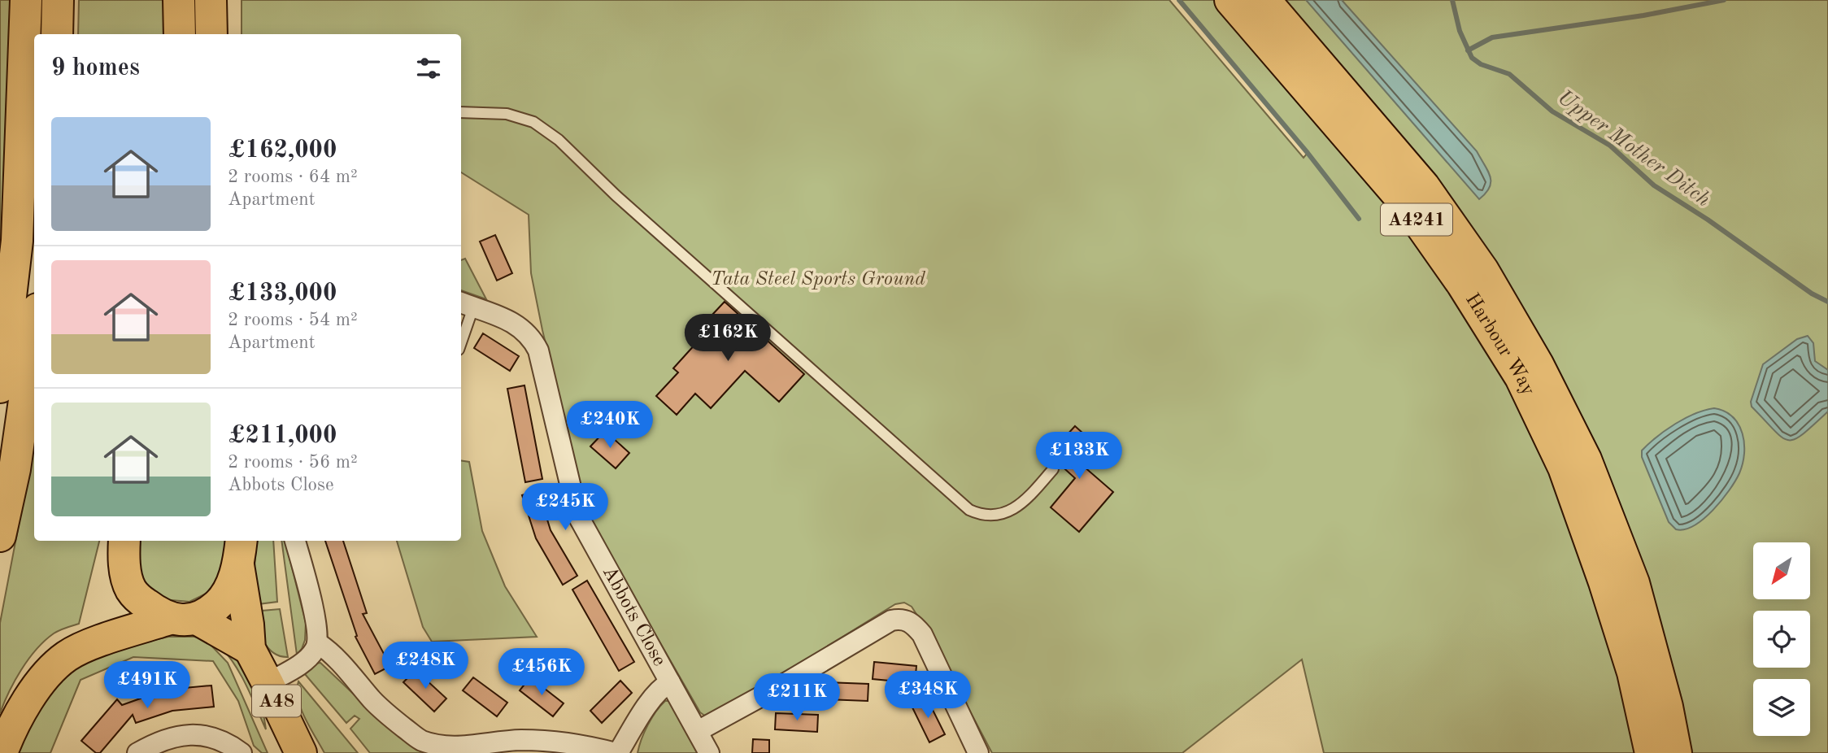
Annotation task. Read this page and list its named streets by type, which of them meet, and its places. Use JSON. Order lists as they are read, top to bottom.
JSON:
{
  "streets": {
    "main road": ["A4241", "Harbour Way", "A48"],
    "street": ["Abbots Close"]
  },
  "water": ["Upper Mother Ditch"],
  "parks": ["Tata Steel Sports Ground"],
  "north": "bottom left",
  "page": {
    "heading": "9 homes",
    "list": [
      {
        "name": "£162,000",
        "note": "2 rooms · 64 m² · Apartment"
      },
      {
        "name": "£133,000",
        "note": "2 rooms · 54 m² · Apartment"
      },
      {
        "name": "£211,000",
        "note": "2 rooms · 56 m² · Abbots Close"
      }
    ],
    "price": [
      "£162K",
      "£240K",
      "£133K",
      "£245K",
      "£248K",
      "£456K",
      "£491K",
      "£348K",
      "£211K"
    ]
  }
}
